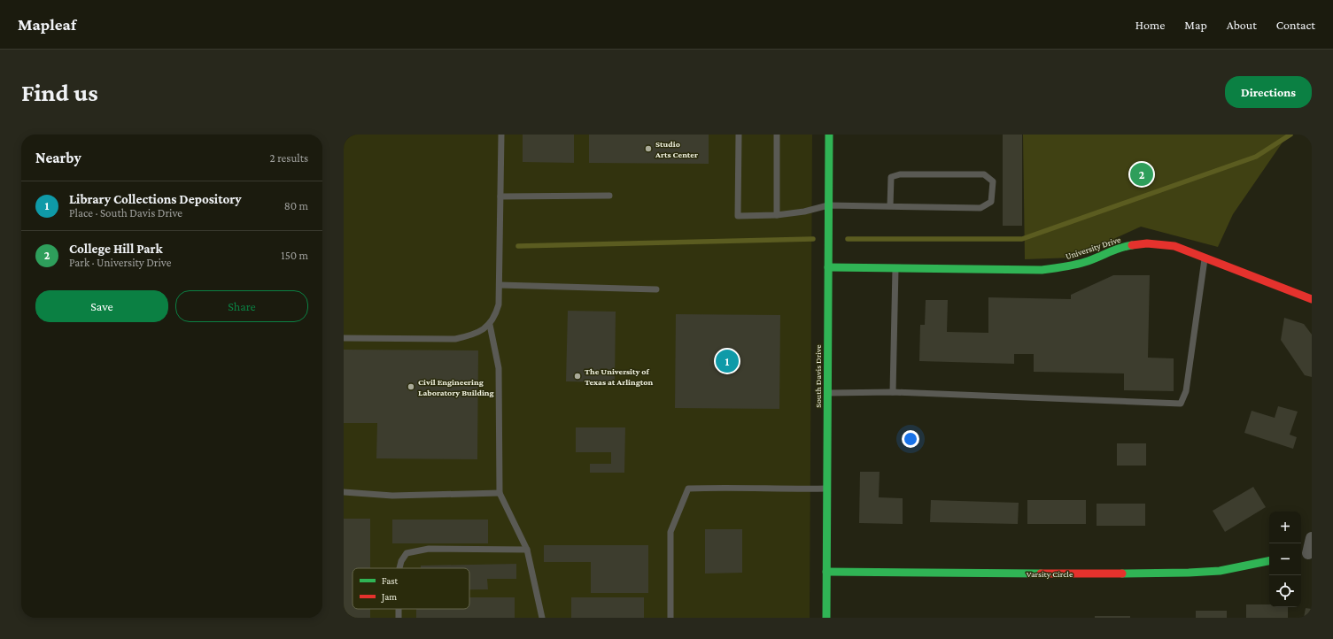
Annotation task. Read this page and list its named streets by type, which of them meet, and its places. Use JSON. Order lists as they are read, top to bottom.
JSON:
{
  "streets": {
    "street": ["University Drive", "South Davis Drive", "Varsity Circle"]
  },
  "crossings": [
    ["University Drive", "South Davis Drive"],
    ["South Davis Drive", "Varsity Circle"]
  ],
  "places": ["Studio Arts Center", "The University of Texas at Arlington", "Civil Engineering Laboratory Building"],
  "legend": ["Fast", "Jam"],
  "page": {
    "header": "Mapleaf",
    "nav": [
      "Home",
      "Map",
      "About",
      "Contact"
    ],
    "buttons": [
      "Directions",
      ["Save", "Share"]
    ],
    "title": "Find us",
    "heading": ["Nearby", "2 results"],
    "pins": ["2", "1"],
    "list": [
      {
        "mark": "1",
        "name": "Library Collections Depository",
        "note": "Place · South Davis Drive",
        "value": "80 m"
      },
      {
        "mark": "2",
        "name": "College Hill Park",
        "note": "Park · University Drive",
        "value": "150 m"
      }
    ],
    "map_buttons": ["+", "−"]
  }
}
